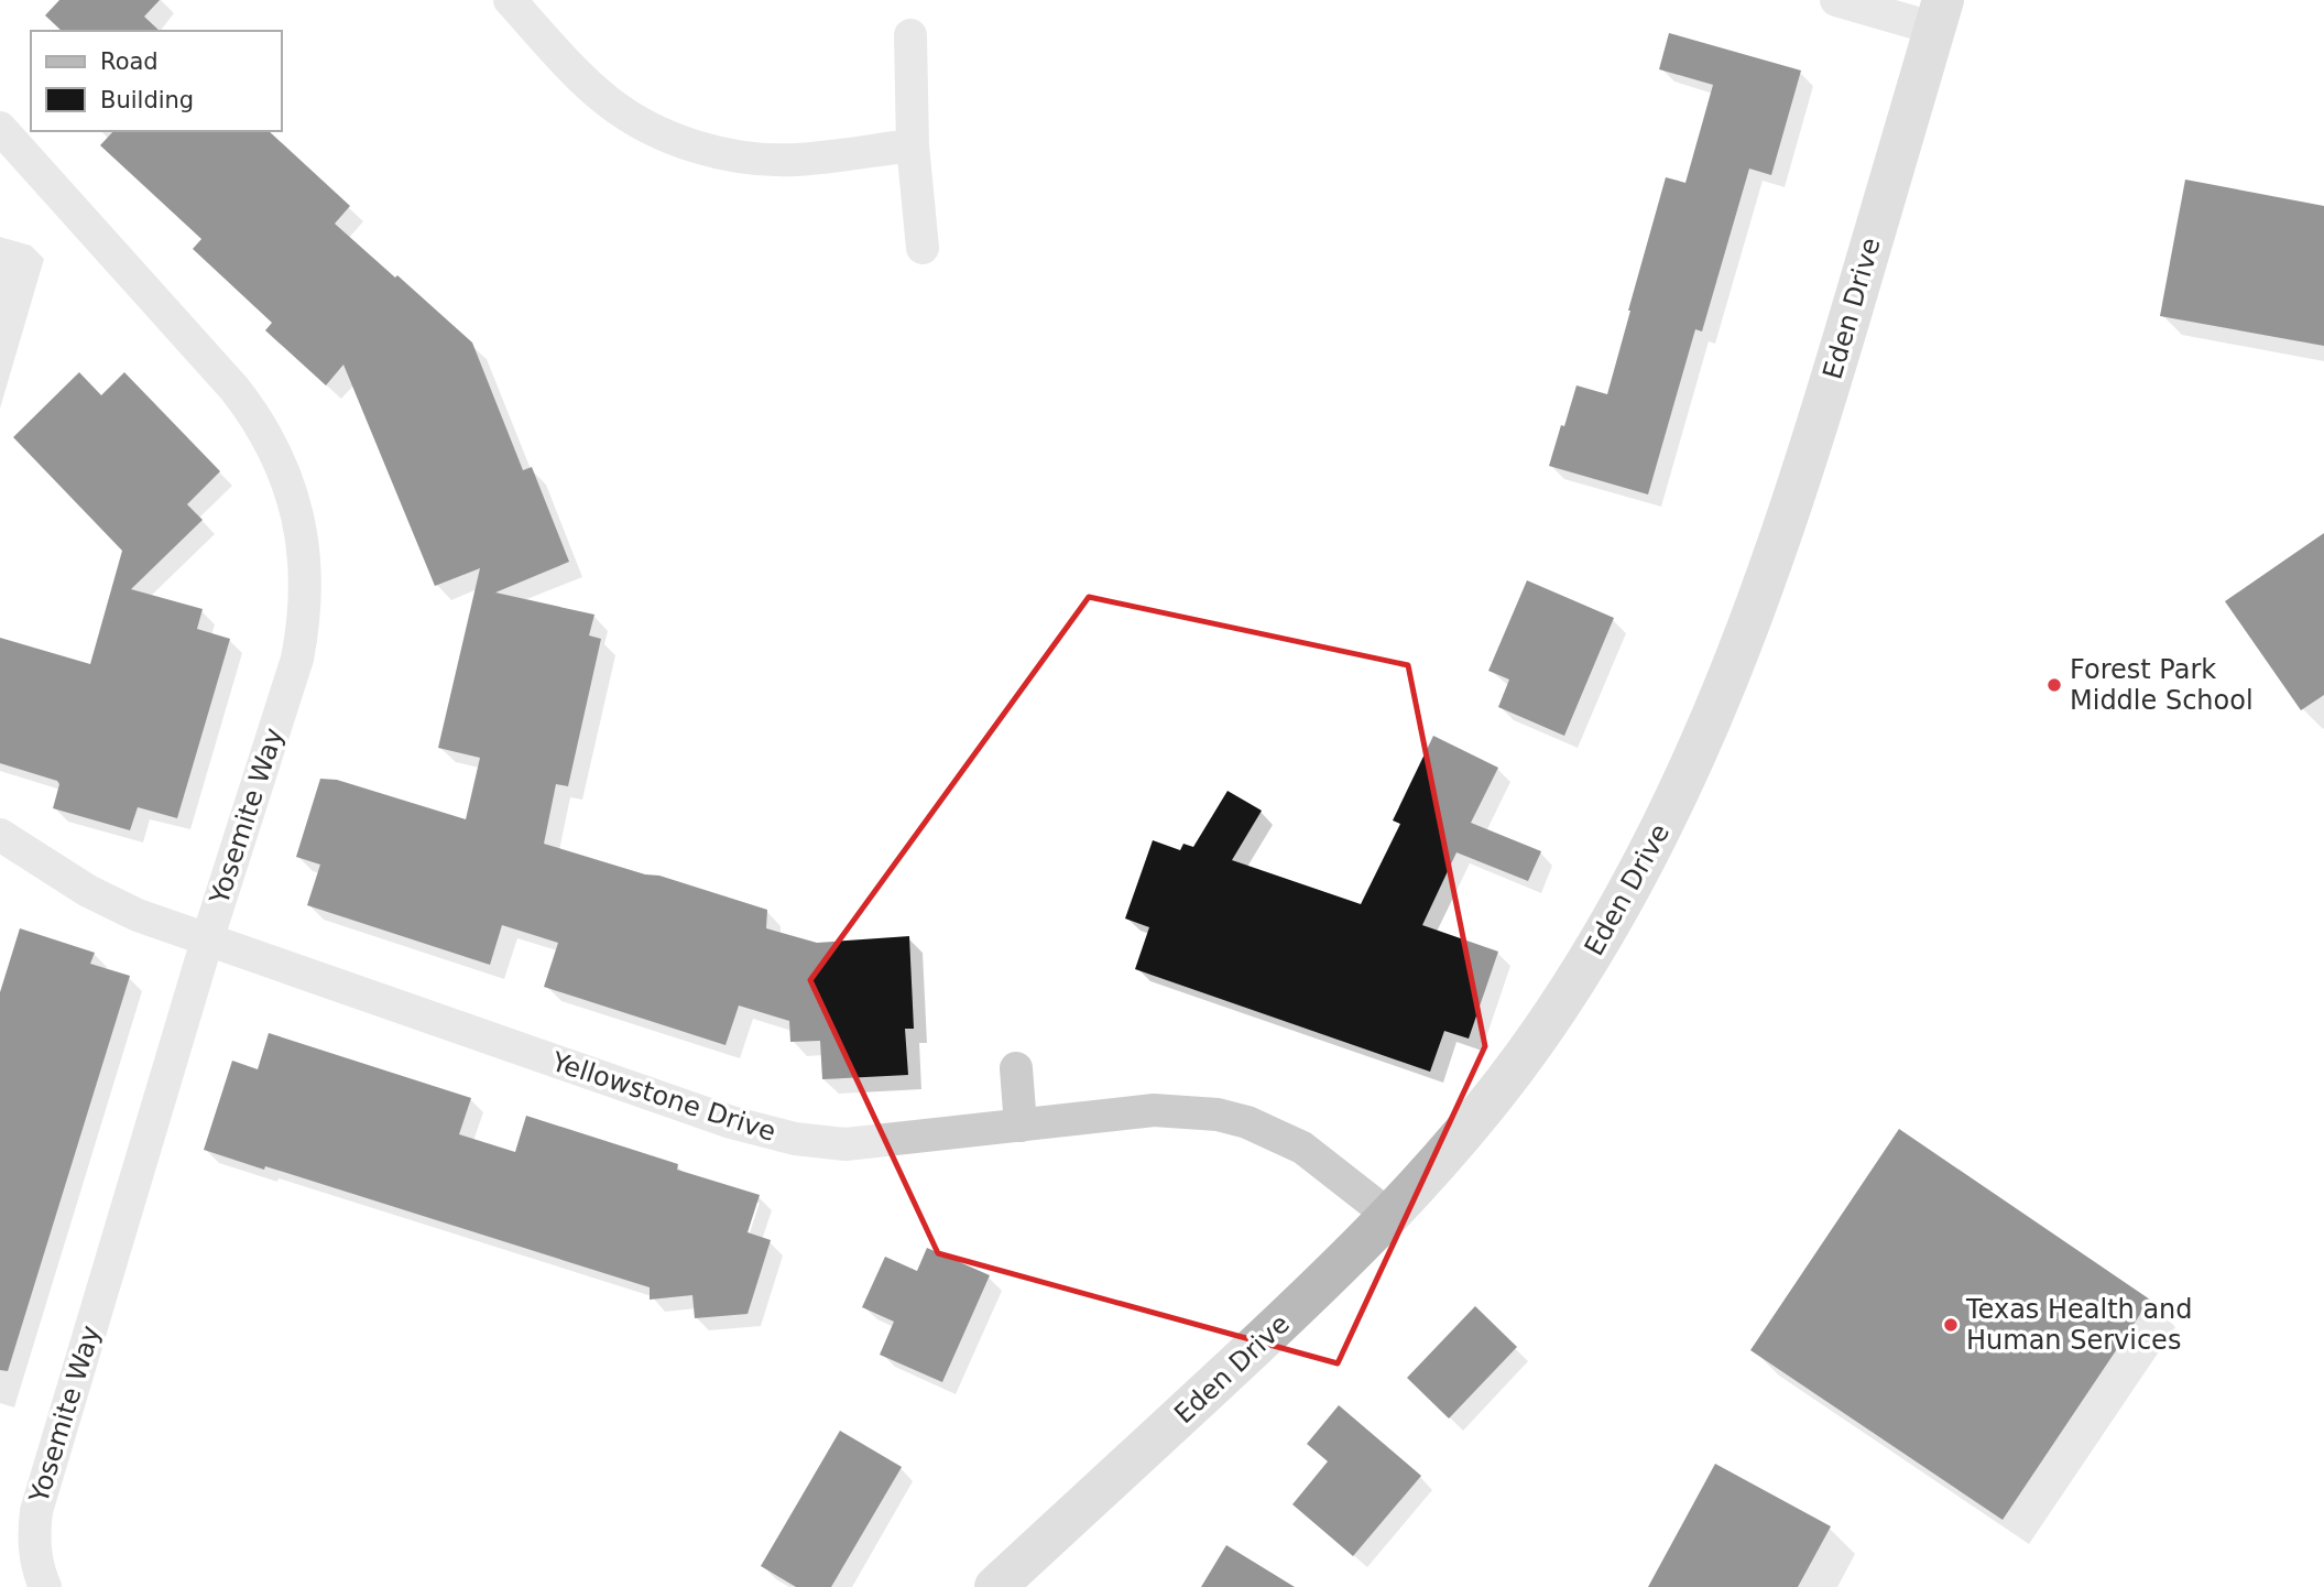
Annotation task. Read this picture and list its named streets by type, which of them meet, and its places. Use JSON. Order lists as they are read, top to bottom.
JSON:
{
  "streets": {
    "street": ["Eden Drive", "Yosemite Way", "Yellowstone Drive"]
  },
  "crossings": [
    ["Eden Drive", "Yellowstone Drive"],
    ["Yosemite Way", "Yellowstone Drive"]
  ],
  "places": ["Forest Park Middle School", "Texas Health and Human Services"],
  "legend": ["Road", "Building"]
}
